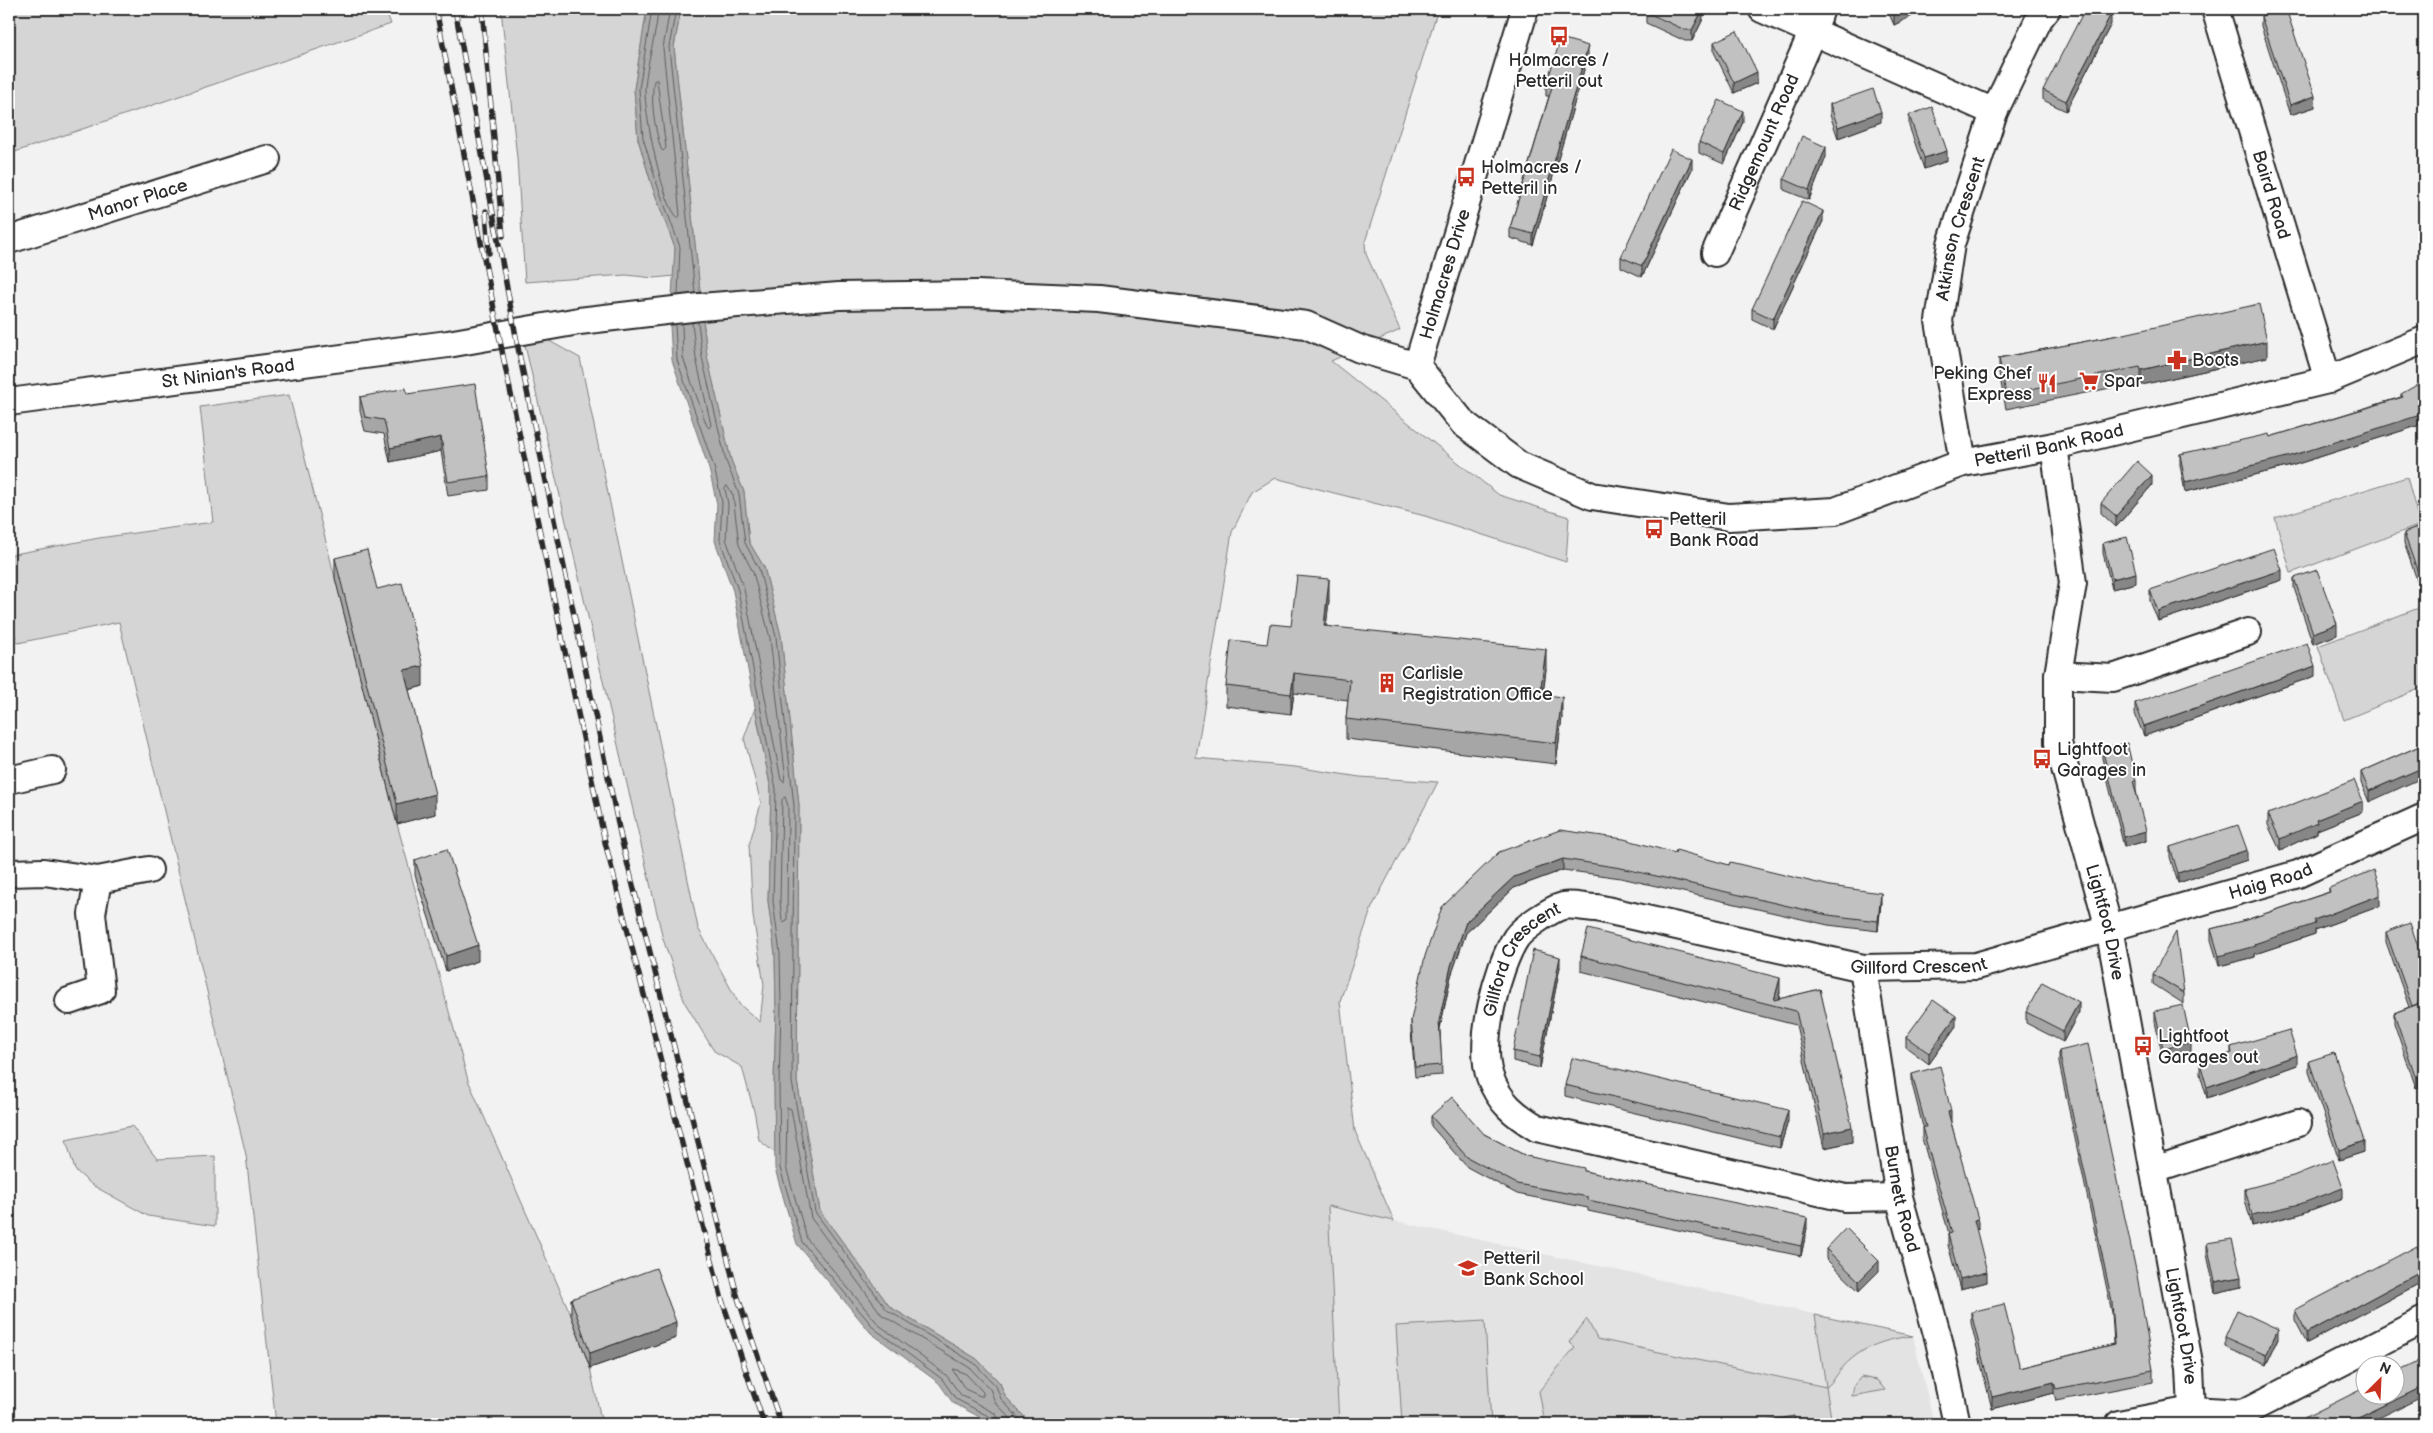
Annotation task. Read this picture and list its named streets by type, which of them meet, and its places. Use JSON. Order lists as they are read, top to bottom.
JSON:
{
  "streets": {
    "street": [
      "Ridgemount Road",
      "Baird Road",
      "Manor Place",
      "Atkinson Crescent",
      "Holmacres Drive",
      "St Ninian's Road",
      "Petteril Bank Road",
      "Haig Road",
      "Lightfoot Drive",
      "Gillford Crescent",
      "Burnett Road"
    ]
  },
  "crossings": [
    ["Baird Road", "Petteril Bank Road"],
    ["Atkinson Crescent", "Petteril Bank Road"],
    ["Holmacres Drive", "St Ninian's Road"],
    ["Holmacres Drive", "Petteril Bank Road"],
    ["St Ninian's Road", "Petteril Bank Road"],
    ["Petteril Bank Road", "Lightfoot Drive"],
    ["Haig Road", "Lightfoot Drive"],
    ["Haig Road", "Gillford Crescent"],
    ["Lightfoot Drive", "Gillford Crescent"],
    ["Gillford Crescent", "Burnett Road"]
  ],
  "places": {
    "bus stop": [
      "Holmacres / Petteril out",
      "Holmacres / Petteril in",
      "Petteril Bank Road",
      "Lightfoot Garages in",
      "Lightfoot Garages out"
    ],
    "pharmacy": ["Boots"],
    "supermarket": ["Spar"],
    "restaurant": ["Peking Chef Express"],
    "building": ["Carlisle Registration Office"],
    "school or university": ["Petteril Bank School"]
  },
  "north": "top right"
}
